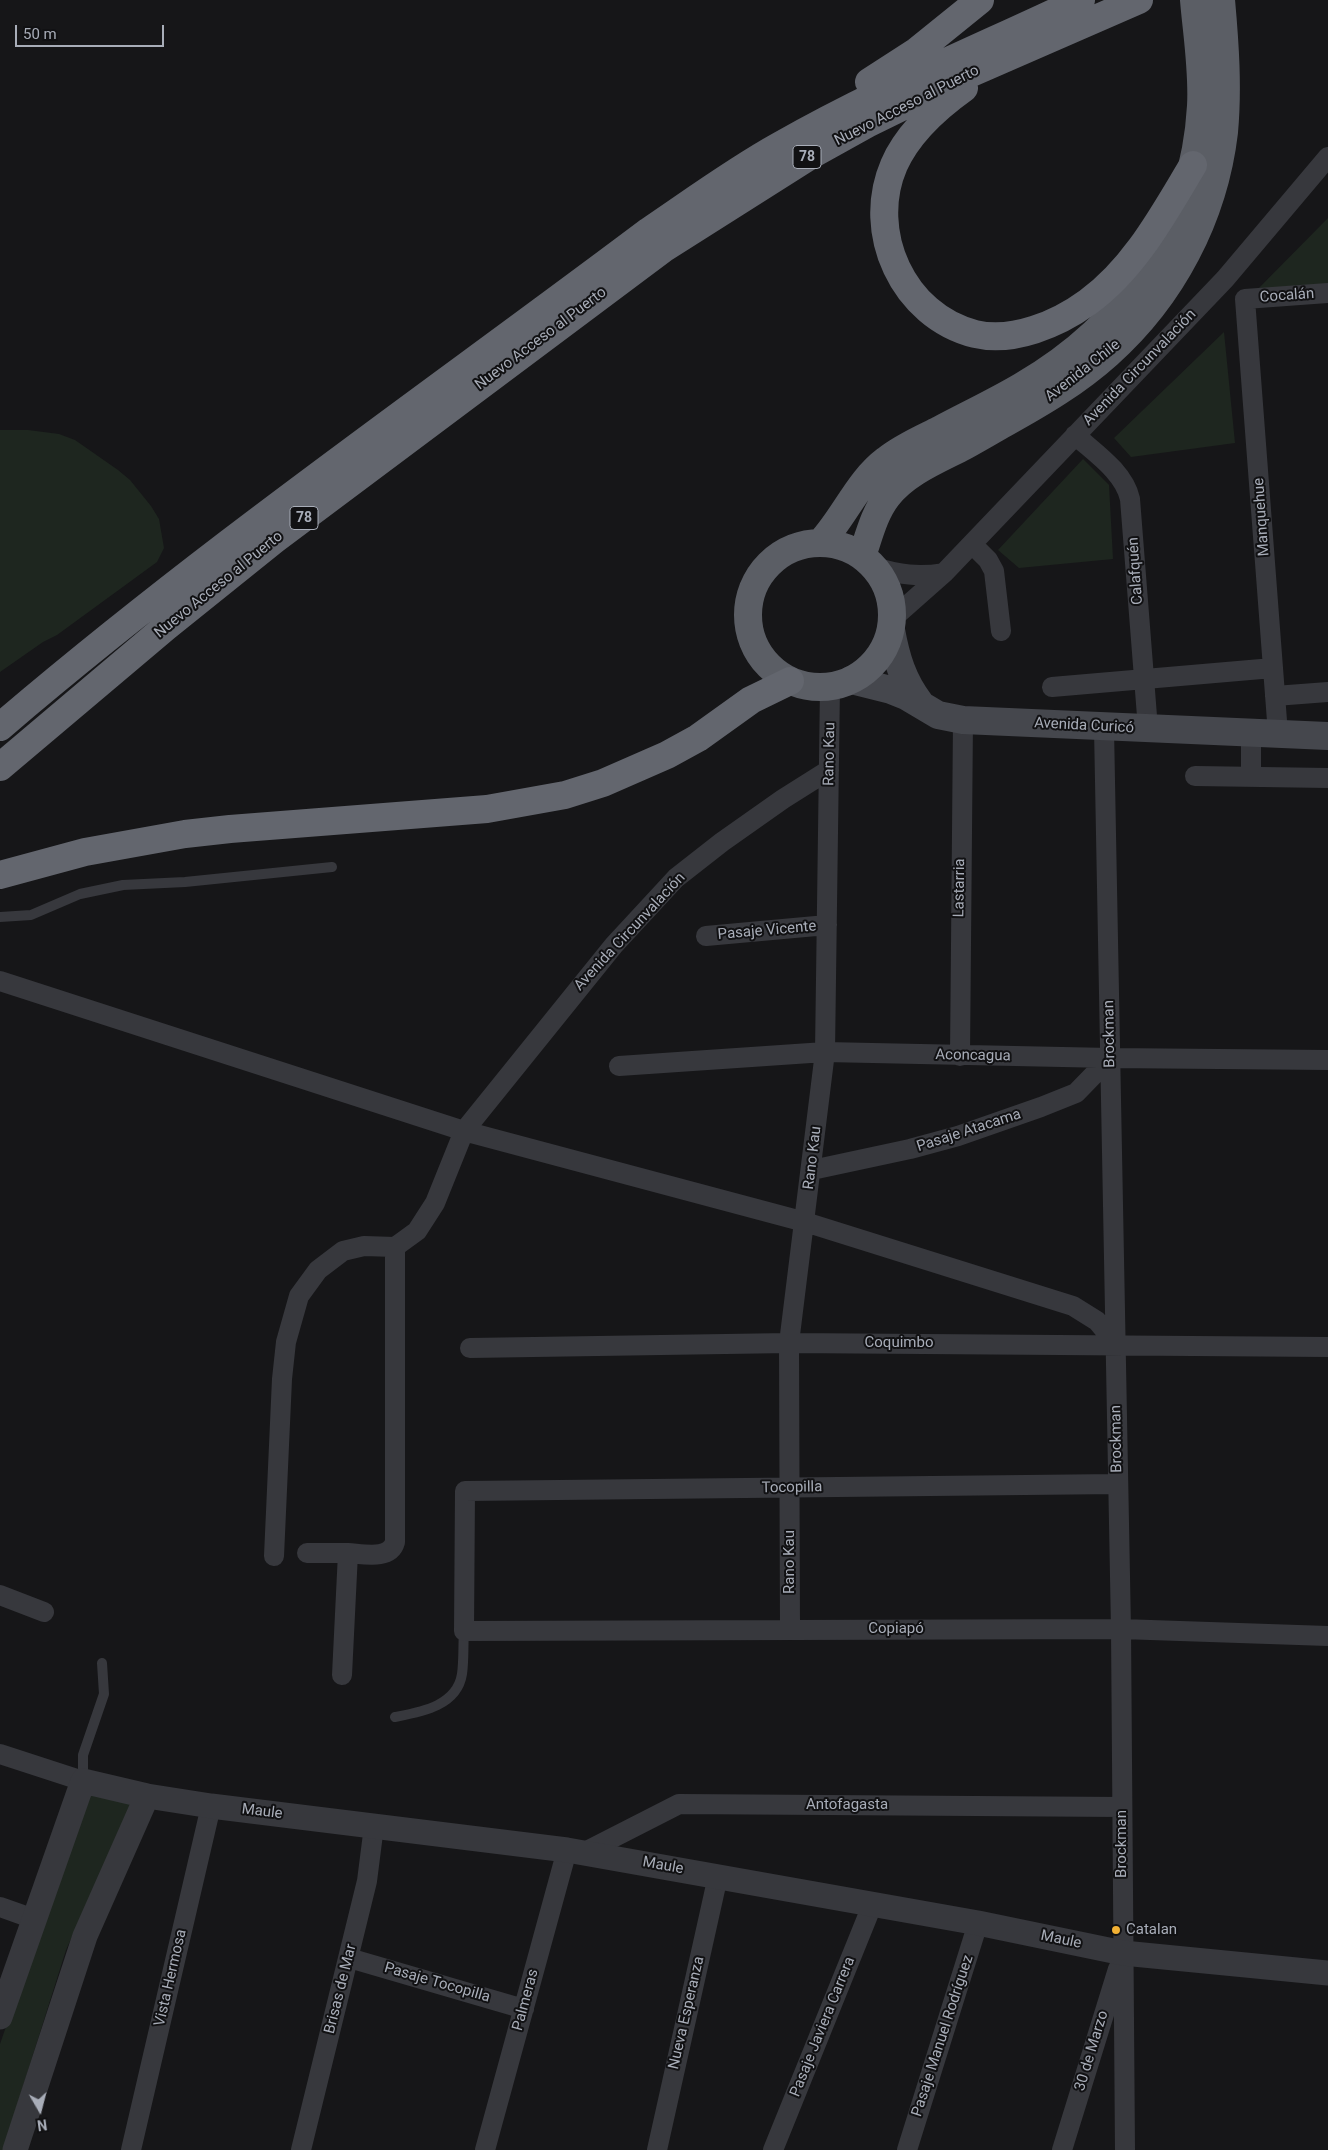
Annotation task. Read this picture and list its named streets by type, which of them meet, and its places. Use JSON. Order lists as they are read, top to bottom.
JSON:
{
  "streets": {
    "highway": ["Nuevo Acceso al Puerto", "78", "Avenida Chile"],
    "main road": ["Avenida Curicó"],
    "street": [
      "Cocalán",
      "Avenida Circunvalación",
      "Manquehue",
      "Calafquén",
      "Rano Kau",
      "Lastarria",
      "Pasaje Vicente",
      "Brockman",
      "Aconcagua",
      "Pasaje Atacama",
      "Coquimbo",
      "Tocopilla",
      "Copiapó",
      "Antofagasta",
      "Maule",
      "Vista Hermosa",
      "Pasaje Tocopilla",
      "Brisas de Mar",
      "Palmeras",
      "Nueva Esperanza",
      "Pasaje Javiera Carrera",
      "Pasaje Manuel Rodríguez",
      "30 de Marzo"
    ]
  },
  "crossings": [
    ["Cocalán", "Avenida Circunvalación"],
    ["Cocalán", "Manquehue"],
    ["Avenida Circunvalación", "Avenida Chile"],
    ["Avenida Circunvalación", "Calafquén"],
    ["Avenida Circunvalación", "Avenida Curicó"],
    ["Avenida Circunvalación", "Rano Kau"],
    ["Avenida Chile", "Avenida Curicó"],
    ["Avenida Chile", "Rano Kau"],
    ["Manquehue", "Avenida Curicó"],
    ["Calafquén", "Avenida Curicó"],
    ["Avenida Curicó", "Rano Kau"],
    ["Avenida Curicó", "Lastarria"],
    ["Avenida Curicó", "Brockman"],
    ["Rano Kau", "Pasaje Vicente"],
    ["Rano Kau", "Aconcagua"],
    ["Rano Kau", "Pasaje Atacama"],
    ["Rano Kau", "Coquimbo"],
    ["Rano Kau", "Tocopilla"],
    ["Rano Kau", "Copiapó"],
    ["Lastarria", "Aconcagua"],
    ["Brockman", "Aconcagua"],
    ["Brockman", "Pasaje Atacama"],
    ["Brockman", "Coquimbo"],
    ["Brockman", "Tocopilla"],
    ["Brockman", "Copiapó"],
    ["Brockman", "Antofagasta"],
    ["Brockman", "Maule"],
    ["Brockman", "30 de Marzo"],
    ["Aconcagua", "Pasaje Atacama"],
    ["Tocopilla", "Copiapó"],
    ["Antofagasta", "Maule"],
    ["Antofagasta", "Palmeras"],
    ["Maule", "Vista Hermosa"],
    ["Maule", "Brisas de Mar"],
    ["Maule", "Palmeras"],
    ["Maule", "Nueva Esperanza"],
    ["Maule", "Pasaje Javiera Carrera"],
    ["Maule", "Pasaje Manuel Rodríguez"],
    ["Maule", "30 de Marzo"],
    ["Pasaje Tocopilla", "Brisas de Mar"],
    ["Pasaje Tocopilla", "Palmeras"]
  ],
  "places": ["Catalan"],
  "scale_bar": "50 m",
  "north": "bottom"
}
